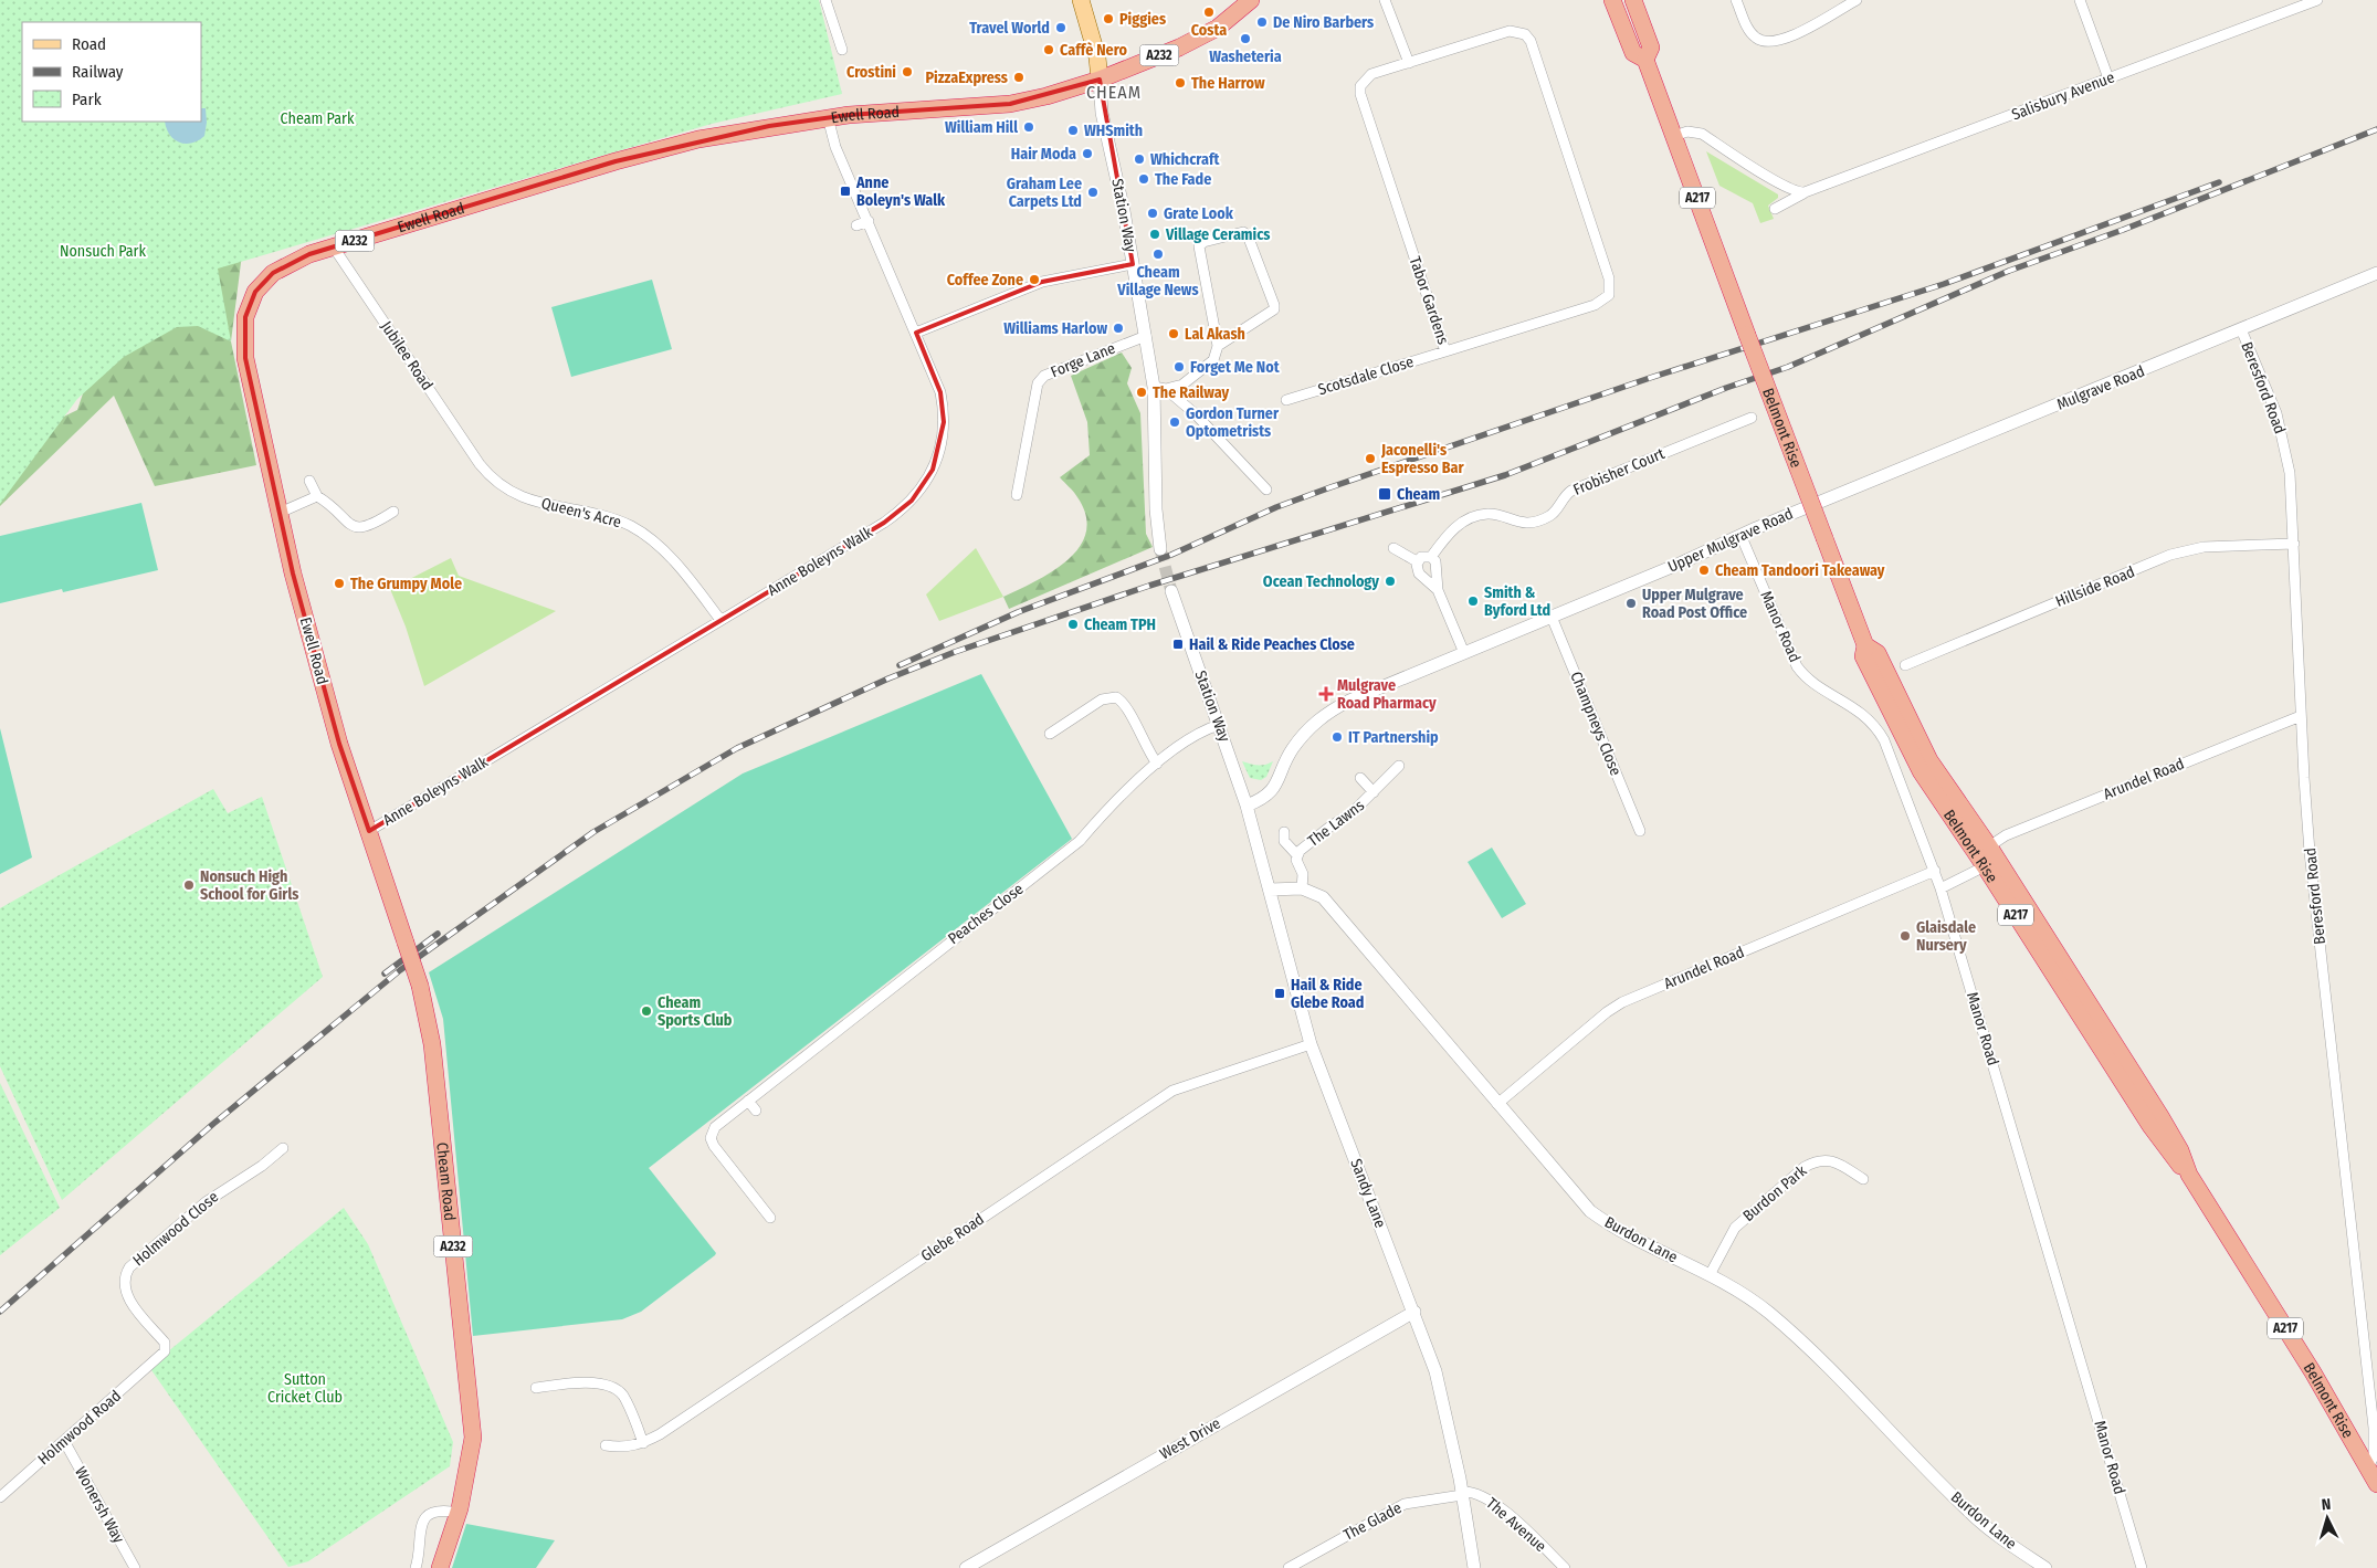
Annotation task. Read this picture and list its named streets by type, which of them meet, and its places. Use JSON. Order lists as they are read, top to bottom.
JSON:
{
  "streets": {
    "highway": [
      "A232",
      "Ewell Road",
      "A217",
      "Belmont Rise",
      "Cheam Road"
    ],
    "street": [
      "Salisbury Avenue",
      "Station Way",
      "Tabor Gardens",
      "Jubilee Road",
      "Forge Lane",
      "Scotsdale Close",
      "Mulgrave Road",
      "Beresford Road",
      "Frobisher Court",
      "Queen's Acre",
      "Upper Mulgrave Road",
      "Anne Boleyns Walk",
      "Hillside Road",
      "Manor Road",
      "Champneys Close",
      "Arundel Road",
      "The Lawns",
      "Peaches Close",
      "Sandy Lane",
      "Burdon Park",
      "Holmwood Close",
      "Glebe Road",
      "Burdon Lane",
      "Holmwood Road",
      "West Drive",
      "Wonersh Way",
      "The Glade",
      "The Avenue"
    ]
  },
  "crossings": [
    ["A232", "Ewell Road"],
    ["A232", "Station Way"],
    ["Ewell Road", "Station Way"],
    ["Ewell Road", "Jubilee Road"],
    ["Ewell Road", "Anne Boleyns Walk"],
    ["Ewell Road", "Cheam Road"],
    ["A217", "Belmont Rise"],
    ["Station Way", "Forge Lane"],
    ["Station Way", "Upper Mulgrave Road"],
    ["Station Way", "Peaches Close"],
    ["Station Way", "Sandy Lane"],
    ["Tabor Gardens", "Scotsdale Close"],
    ["Jubilee Road", "Queen's Acre"],
    ["Mulgrave Road", "Beresford Road"],
    ["Mulgrave Road", "Upper Mulgrave Road"],
    ["Beresford Road", "Belmont Rise"],
    ["Beresford Road", "Hillside Road"],
    ["Beresford Road", "Arundel Road"],
    ["Belmont Rise", "Arundel Road"],
    ["Queen's Acre", "Anne Boleyns Walk"],
    ["Upper Mulgrave Road", "Manor Road"],
    ["Upper Mulgrave Road", "Champneys Close"],
    ["Anne Boleyns Walk", "Cheam Road"],
    ["Manor Road", "Arundel Road"],
    ["Arundel Road", "Burdon Lane"],
    ["The Lawns", "Burdon Lane"],
    ["Sandy Lane", "Glebe Road"],
    ["Sandy Lane", "West Drive"],
    ["Sandy Lane", "The Glade"],
    ["Sandy Lane", "The Avenue"],
    ["Burdon Park", "Burdon Lane"],
    ["Holmwood Close", "Holmwood Road"],
    ["Holmwood Road", "Wonersh Way"],
    ["The Glade", "The Avenue"]
  ],
  "districts": ["CHEAM"],
  "parks": ["Cheam Park", "Nonsuch Park", "Sutton Cricket Club"],
  "places": {
    "other": [
      "Costa",
      "Piggies",
      "De Niro Barbers",
      "Travel World",
      "Washeteria",
      "Caffè Nero",
      "Crostini",
      "PizzaExpress",
      "The Harrow",
      "William Hill",
      "WHSmith",
      "Hair Moda",
      "Whichcraft",
      "The Fade",
      "Graham Lee Carpets Ltd",
      "Grate Look",
      "Village Ceramics",
      "Cheam Village News",
      "Coffee Zone",
      "Williams Harlow",
      "Lal Akash",
      "Forget Me Not",
      "The Railway",
      "Gordon Turner Optometrists",
      "Jaconelli's Espresso Bar",
      "Cheam Tandoori Takeaway",
      "Ocean Technology",
      "The Grumpy Mole",
      "Smith & Byford Ltd",
      "Upper Mulgrave Road Post Office",
      "Cheam TPH",
      "IT Partnership",
      "Nonsuch High School for Girls",
      "Glaisdale Nursery",
      "Cheam Sports Club"
    ],
    "transit": [
      "Anne Boleyn's Walk",
      "Cheam",
      "Hail & Ride Peaches Close",
      "Hail & Ride Glebe Road"
    ],
    "health": ["Mulgrave Road Pharmacy"]
  },
  "legend": ["Road", "Railway", "Park"],
  "north": "top"
}
